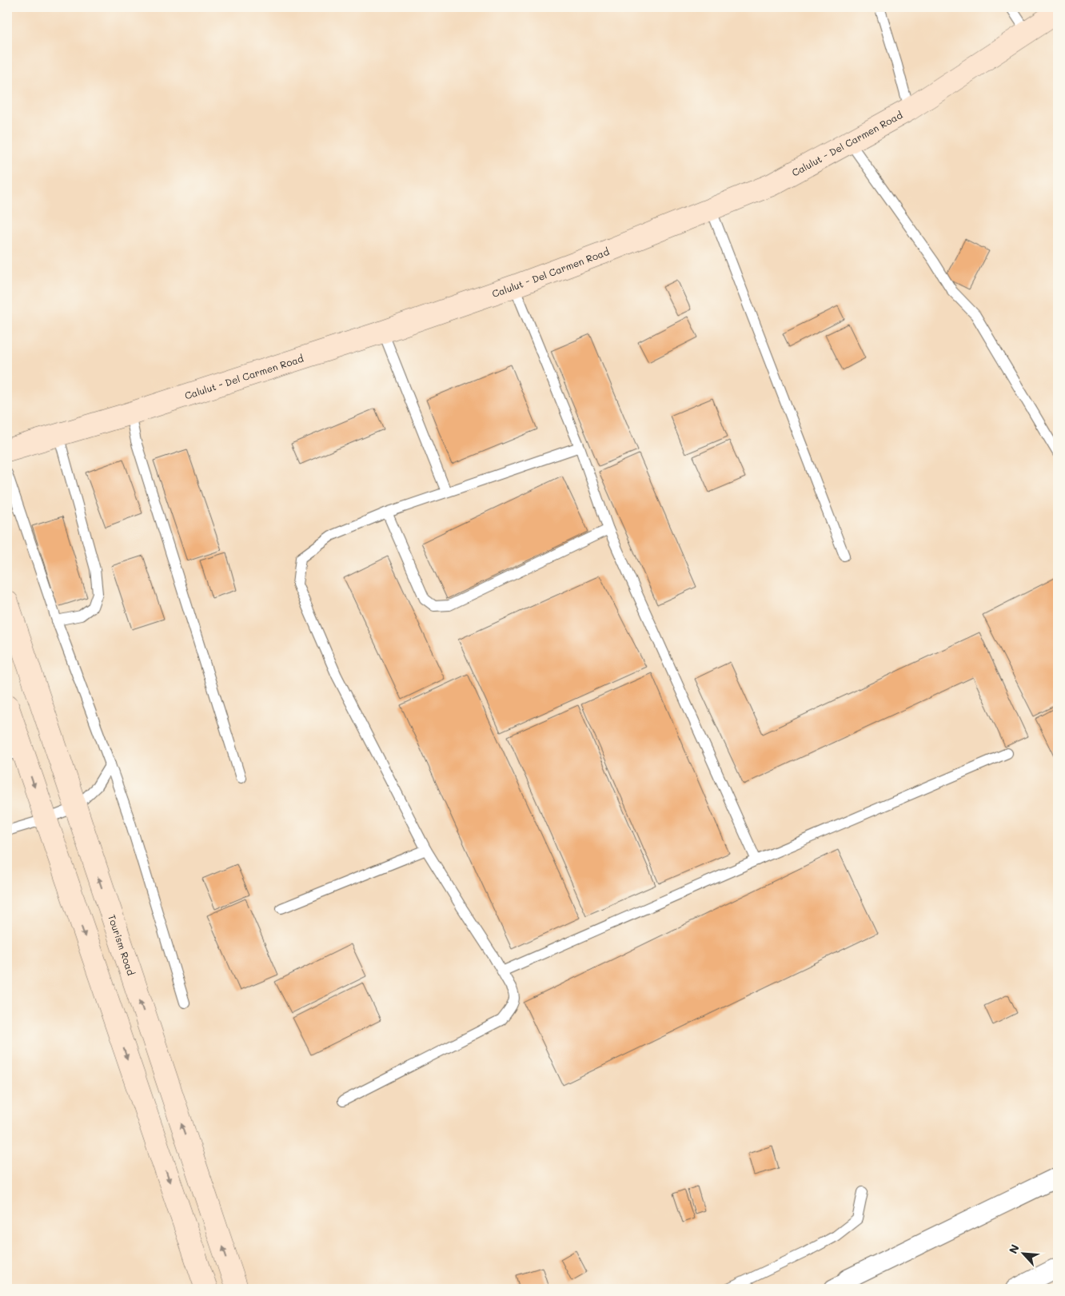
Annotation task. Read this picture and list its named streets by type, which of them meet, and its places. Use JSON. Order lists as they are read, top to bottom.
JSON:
{
  "streets": {
    "main road": ["Calulut - Del Carmen Road", "Tourism Road"]
  },
  "north": "top left"
}
